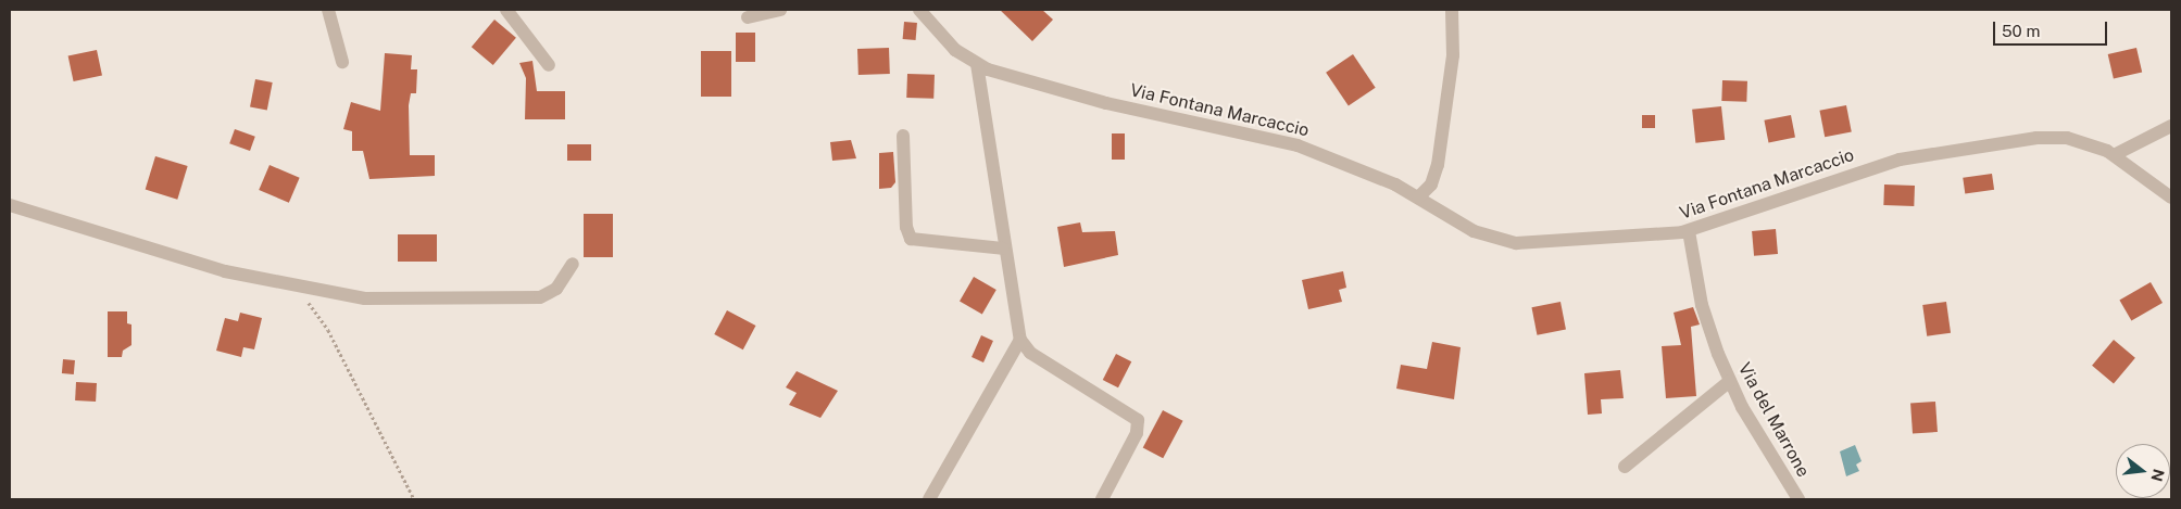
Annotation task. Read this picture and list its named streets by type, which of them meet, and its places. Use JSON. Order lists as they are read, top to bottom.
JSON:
{
  "streets": {
    "street": ["Via Fontana Marcaccio", "Via del Marrone"]
  },
  "crossings": [
    ["Via Fontana Marcaccio", "Via del Marrone"]
  ],
  "scale_bar": "50 m",
  "north": "right"
}
